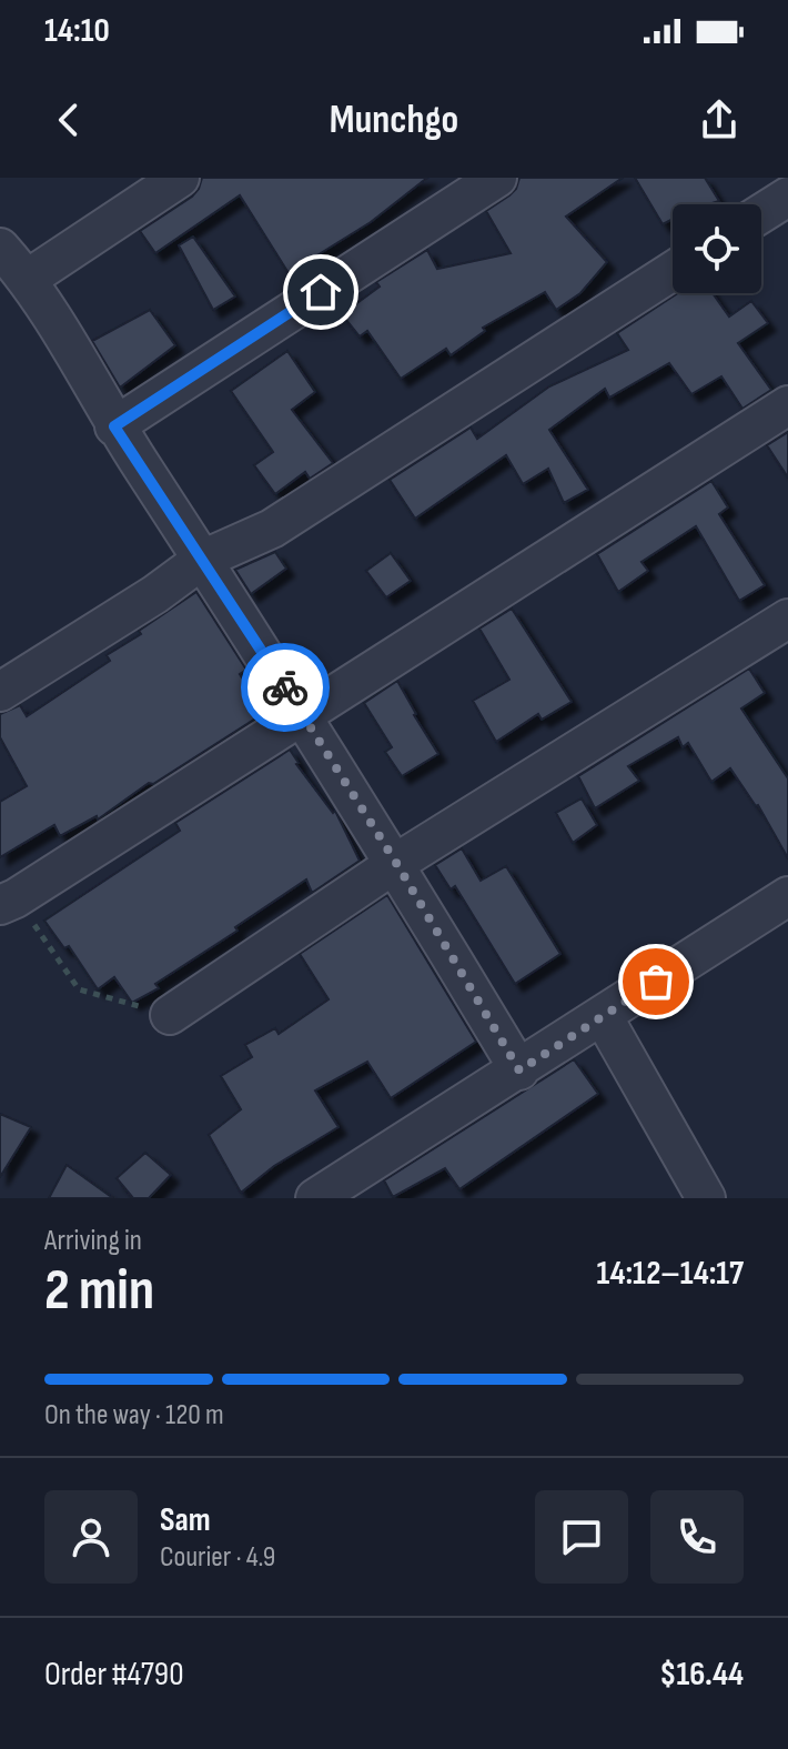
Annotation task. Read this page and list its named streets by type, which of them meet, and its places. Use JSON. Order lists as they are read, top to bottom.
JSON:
{
  "page": {
    "status": "14:10",
    "header": "Munchgo",
    "heading": ["2 min", "Arriving in", "14:12–14:17"],
    "panel": [
      "Sam",
      "Courier · 4.9",
      "Order #4790",
      "$16.44"
    ],
    "bar": "On the way · 120 m"
  }
}
